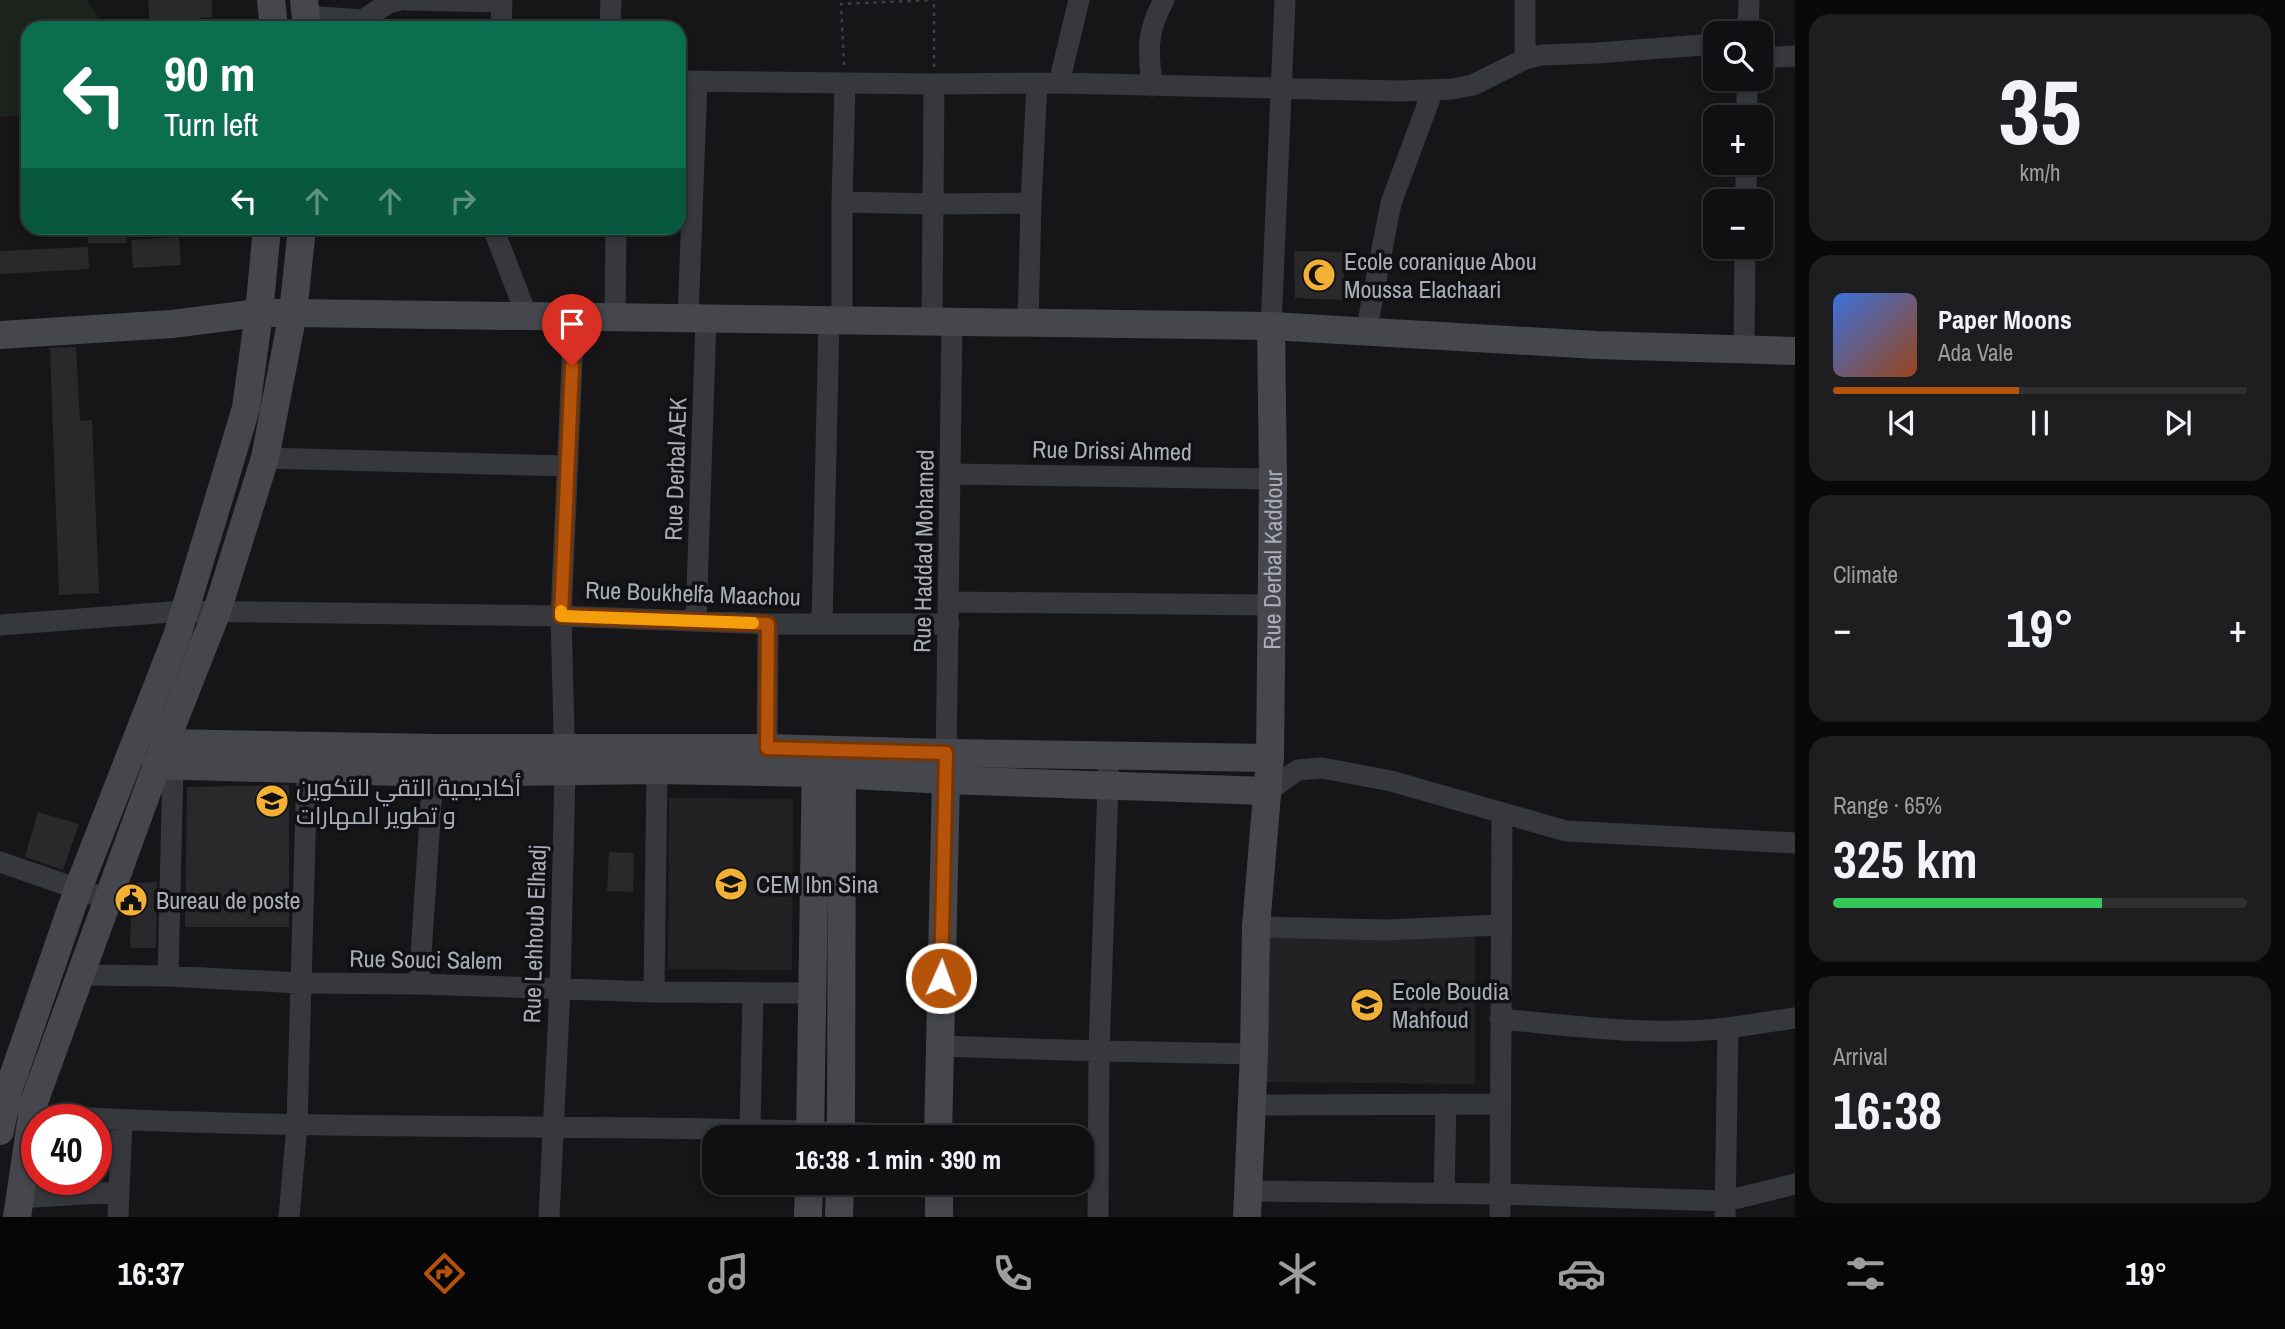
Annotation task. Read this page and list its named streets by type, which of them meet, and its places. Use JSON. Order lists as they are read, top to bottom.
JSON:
{
  "streets": {
    "street": [
      "Rue Drissi Ahmed",
      "Rue Derbal AEK",
      "Rue Haddad Mohamed",
      "Rue Derbal Kaddour",
      "Rue Boukhelfa Maachou",
      "Rue Lehhoub Elhadj",
      "Rue Souci Salem"
    ]
  },
  "crossings": [
    ["Rue Drissi Ahmed", "Rue Haddad Mohamed"],
    ["Rue Drissi Ahmed", "Rue Derbal Kaddour"],
    ["Rue Derbal AEK", "Rue Boukhelfa Maachou"],
    ["Rue Haddad Mohamed", "Rue Boukhelfa Maachou"],
    ["Rue Boukhelfa Maachou", "Rue Lehhoub Elhadj"],
    ["Rue Lehhoub Elhadj", "Rue Souci Salem"]
  ],
  "places": {
    "mosque": ["Ecole coranique Abou Moussa Elachaari"],
    "school or university": ["أكاديمية التقي للتكوين و تطوير المهارات", "CEM Ibn Sina", "Ecole Boudia Mahfoud"],
    "public building": ["Bureau de poste"]
  },
  "page": {
    "tile": [
      ["35", "km/h"],
      "Climate",
      ["Range · 65%", "325 km"],
      ["Arrival", "16:38"]
    ],
    "map_buttons": ["+", "−"],
    "turn": ["90 m", "Turn left"],
    "song": ["Paper Moons", "Ada Vale"],
    "heat": ["−", "19°", "+"],
    "limit": "40",
    "trip": "16:38 · 1 min · 390 m",
    "tabs": ["16:37", "19°"]
  }
}
